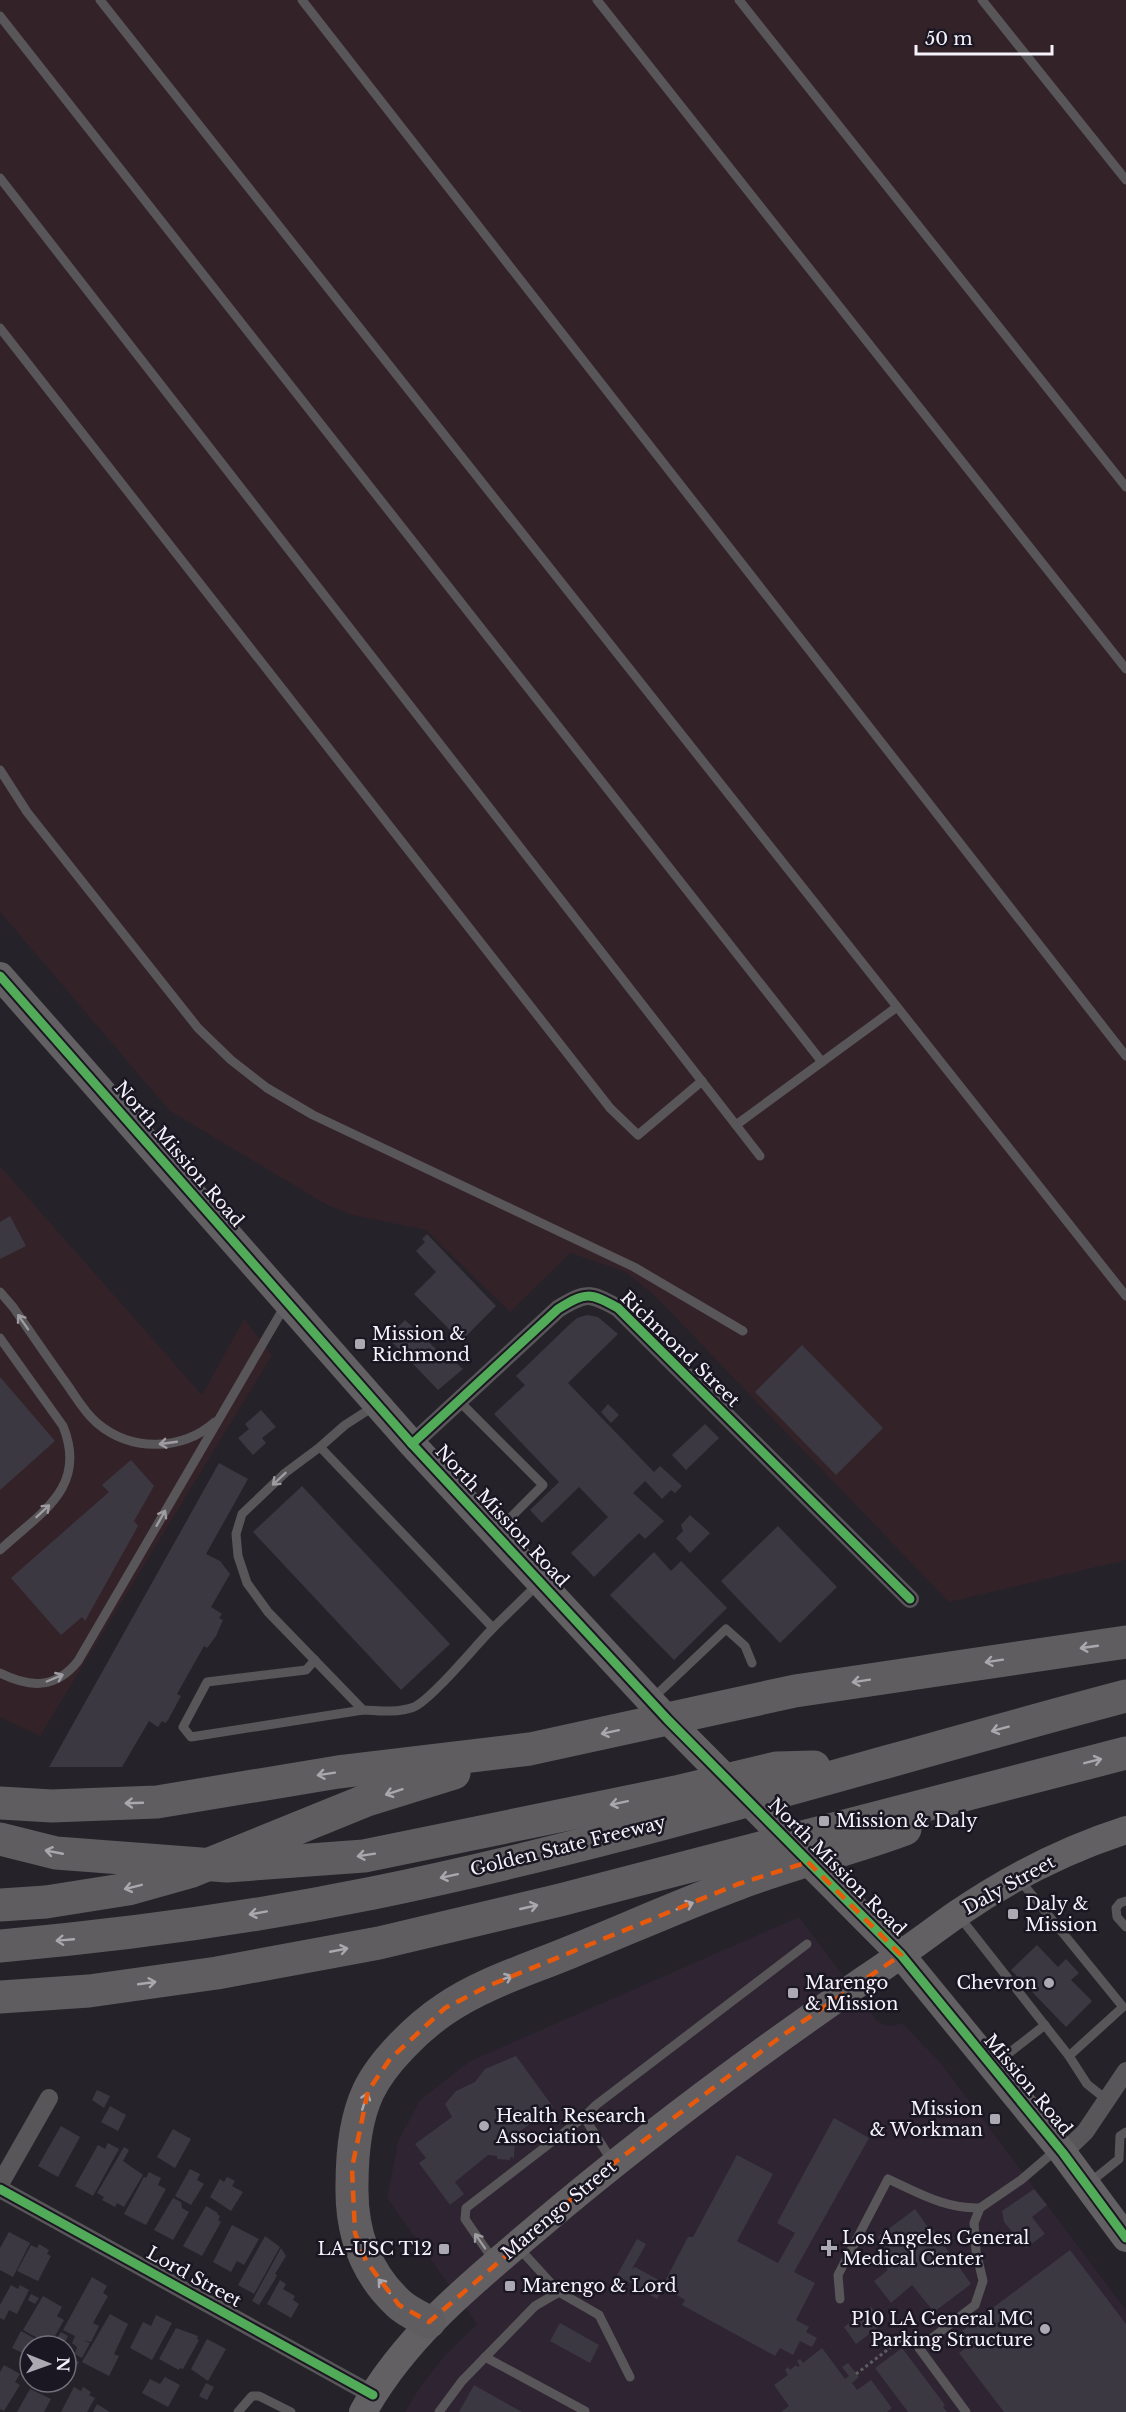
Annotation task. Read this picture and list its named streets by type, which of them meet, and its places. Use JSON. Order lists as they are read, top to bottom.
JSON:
{
  "streets": {
    "highway": ["Golden State Freeway"],
    "main road": [
      "North Mission Road",
      "Daly Street",
      "Mission Road",
      "Marengo Street"
    ],
    "street": ["Richmond Street", "Lord Street"]
  },
  "crossings": [
    ["North Mission Road", "Richmond Street"],
    ["North Mission Road", "Daly Street"],
    ["North Mission Road", "Mission Road"],
    ["North Mission Road", "Marengo Street"],
    ["Daly Street", "Mission Road"],
    ["Daly Street", "Marengo Street"],
    ["Mission Road", "Marengo Street"],
    ["Marengo Street", "Lord Street"]
  ],
  "places": {
    "transit": [
      "Mission & Richmond",
      "Mission & Daly",
      "Daly & Mission",
      "Marengo & Mission",
      "Mission & Workman",
      "LA-USC T12",
      "Marengo & Lord"
    ],
    "other": ["Chevron", "Health Research Association", "P10 LA General MC Parking Structure"],
    "health": ["Los Angeles General Medical Center"]
  },
  "scale_bar": "50 m",
  "north": "right"
}
